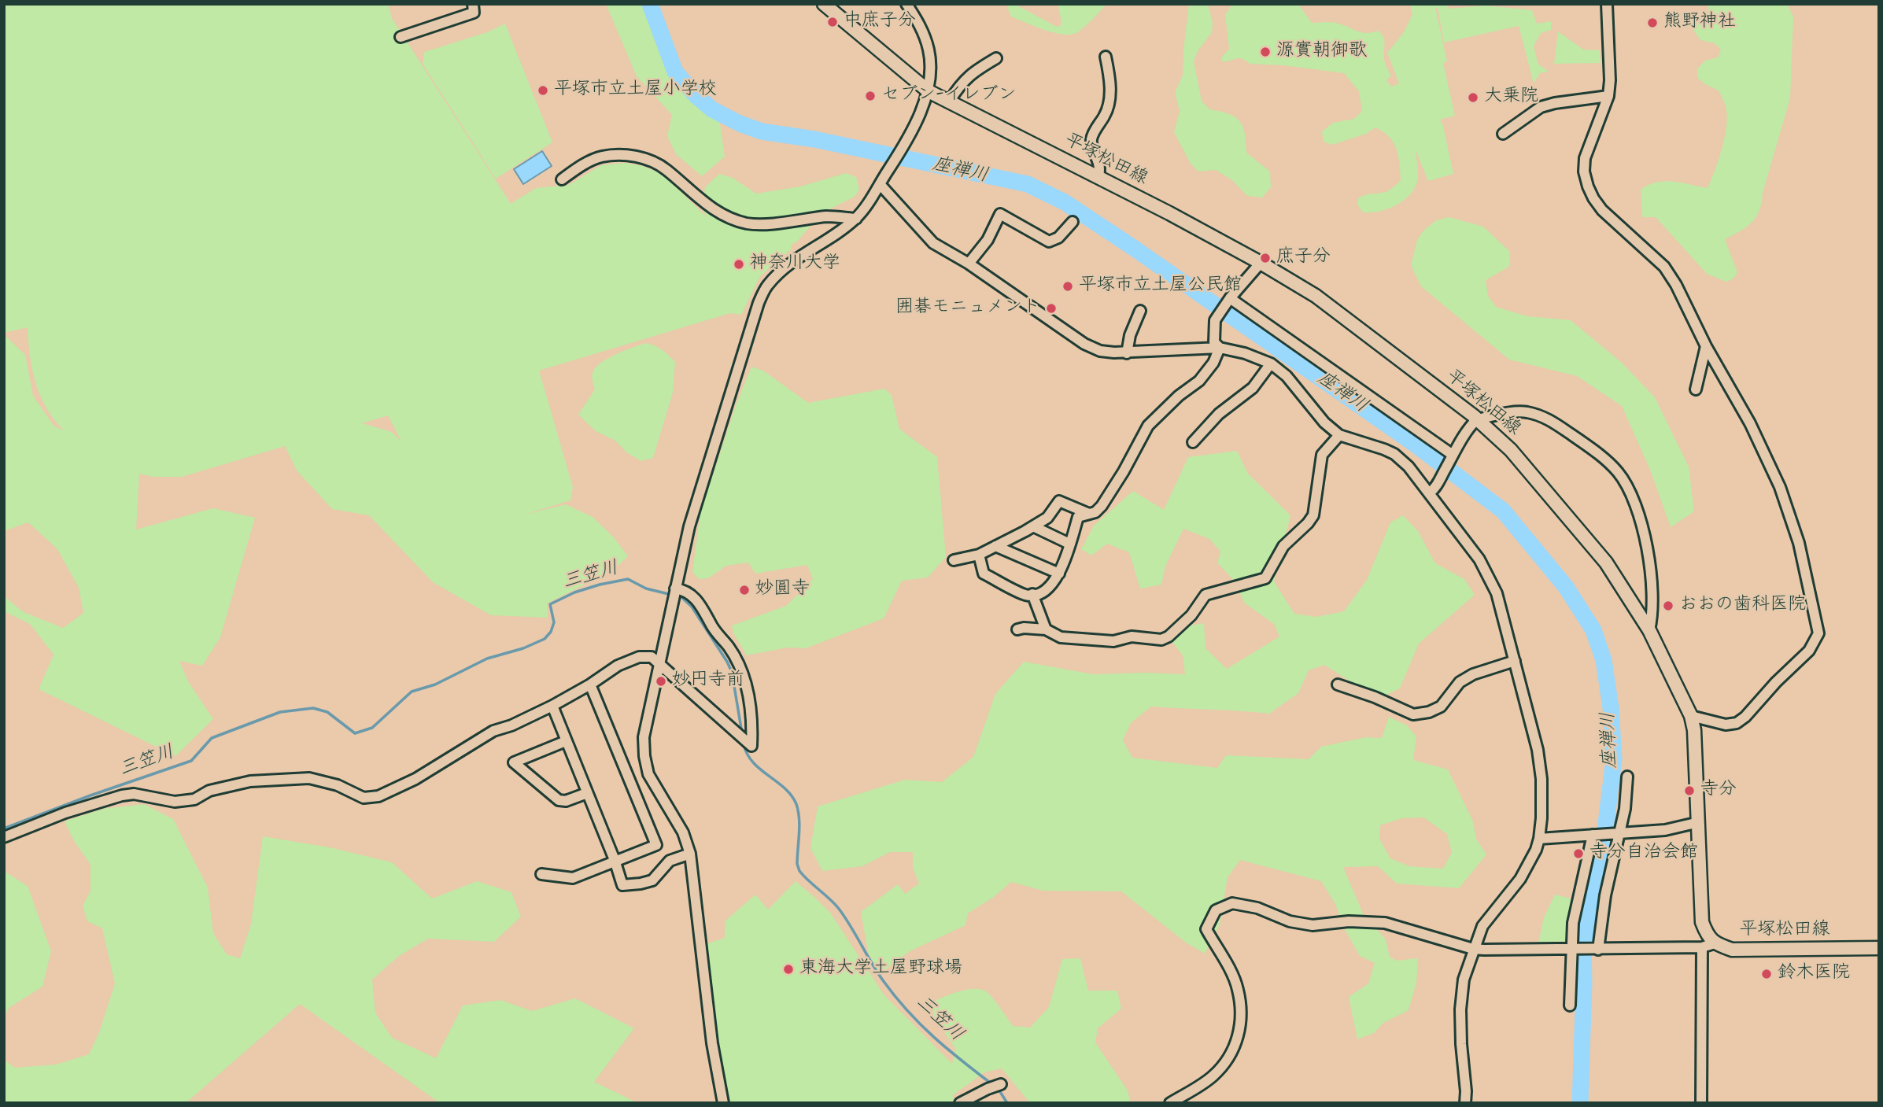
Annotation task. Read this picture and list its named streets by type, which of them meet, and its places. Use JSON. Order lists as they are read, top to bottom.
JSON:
{
  "streets": {
    "main road": ["平塚松田線"]
  },
  "water": ["座禅川", "三笠川"],
  "places": [
    "中庶子分",
    "熊野神社",
    "源實朝御歌",
    "平塚市立土屋小学校",
    "セブン-イレブン",
    "大乗院",
    "庶子分",
    "神奈川大学",
    "平塚市立土屋公民館",
    "囲碁モニュメント",
    "妙圓寺",
    "おおの歯科医院",
    "妙円寺前",
    "寺分",
    "寺分自治会館",
    "東海大学土屋野球場",
    "鈴木医院"
  ]
}
